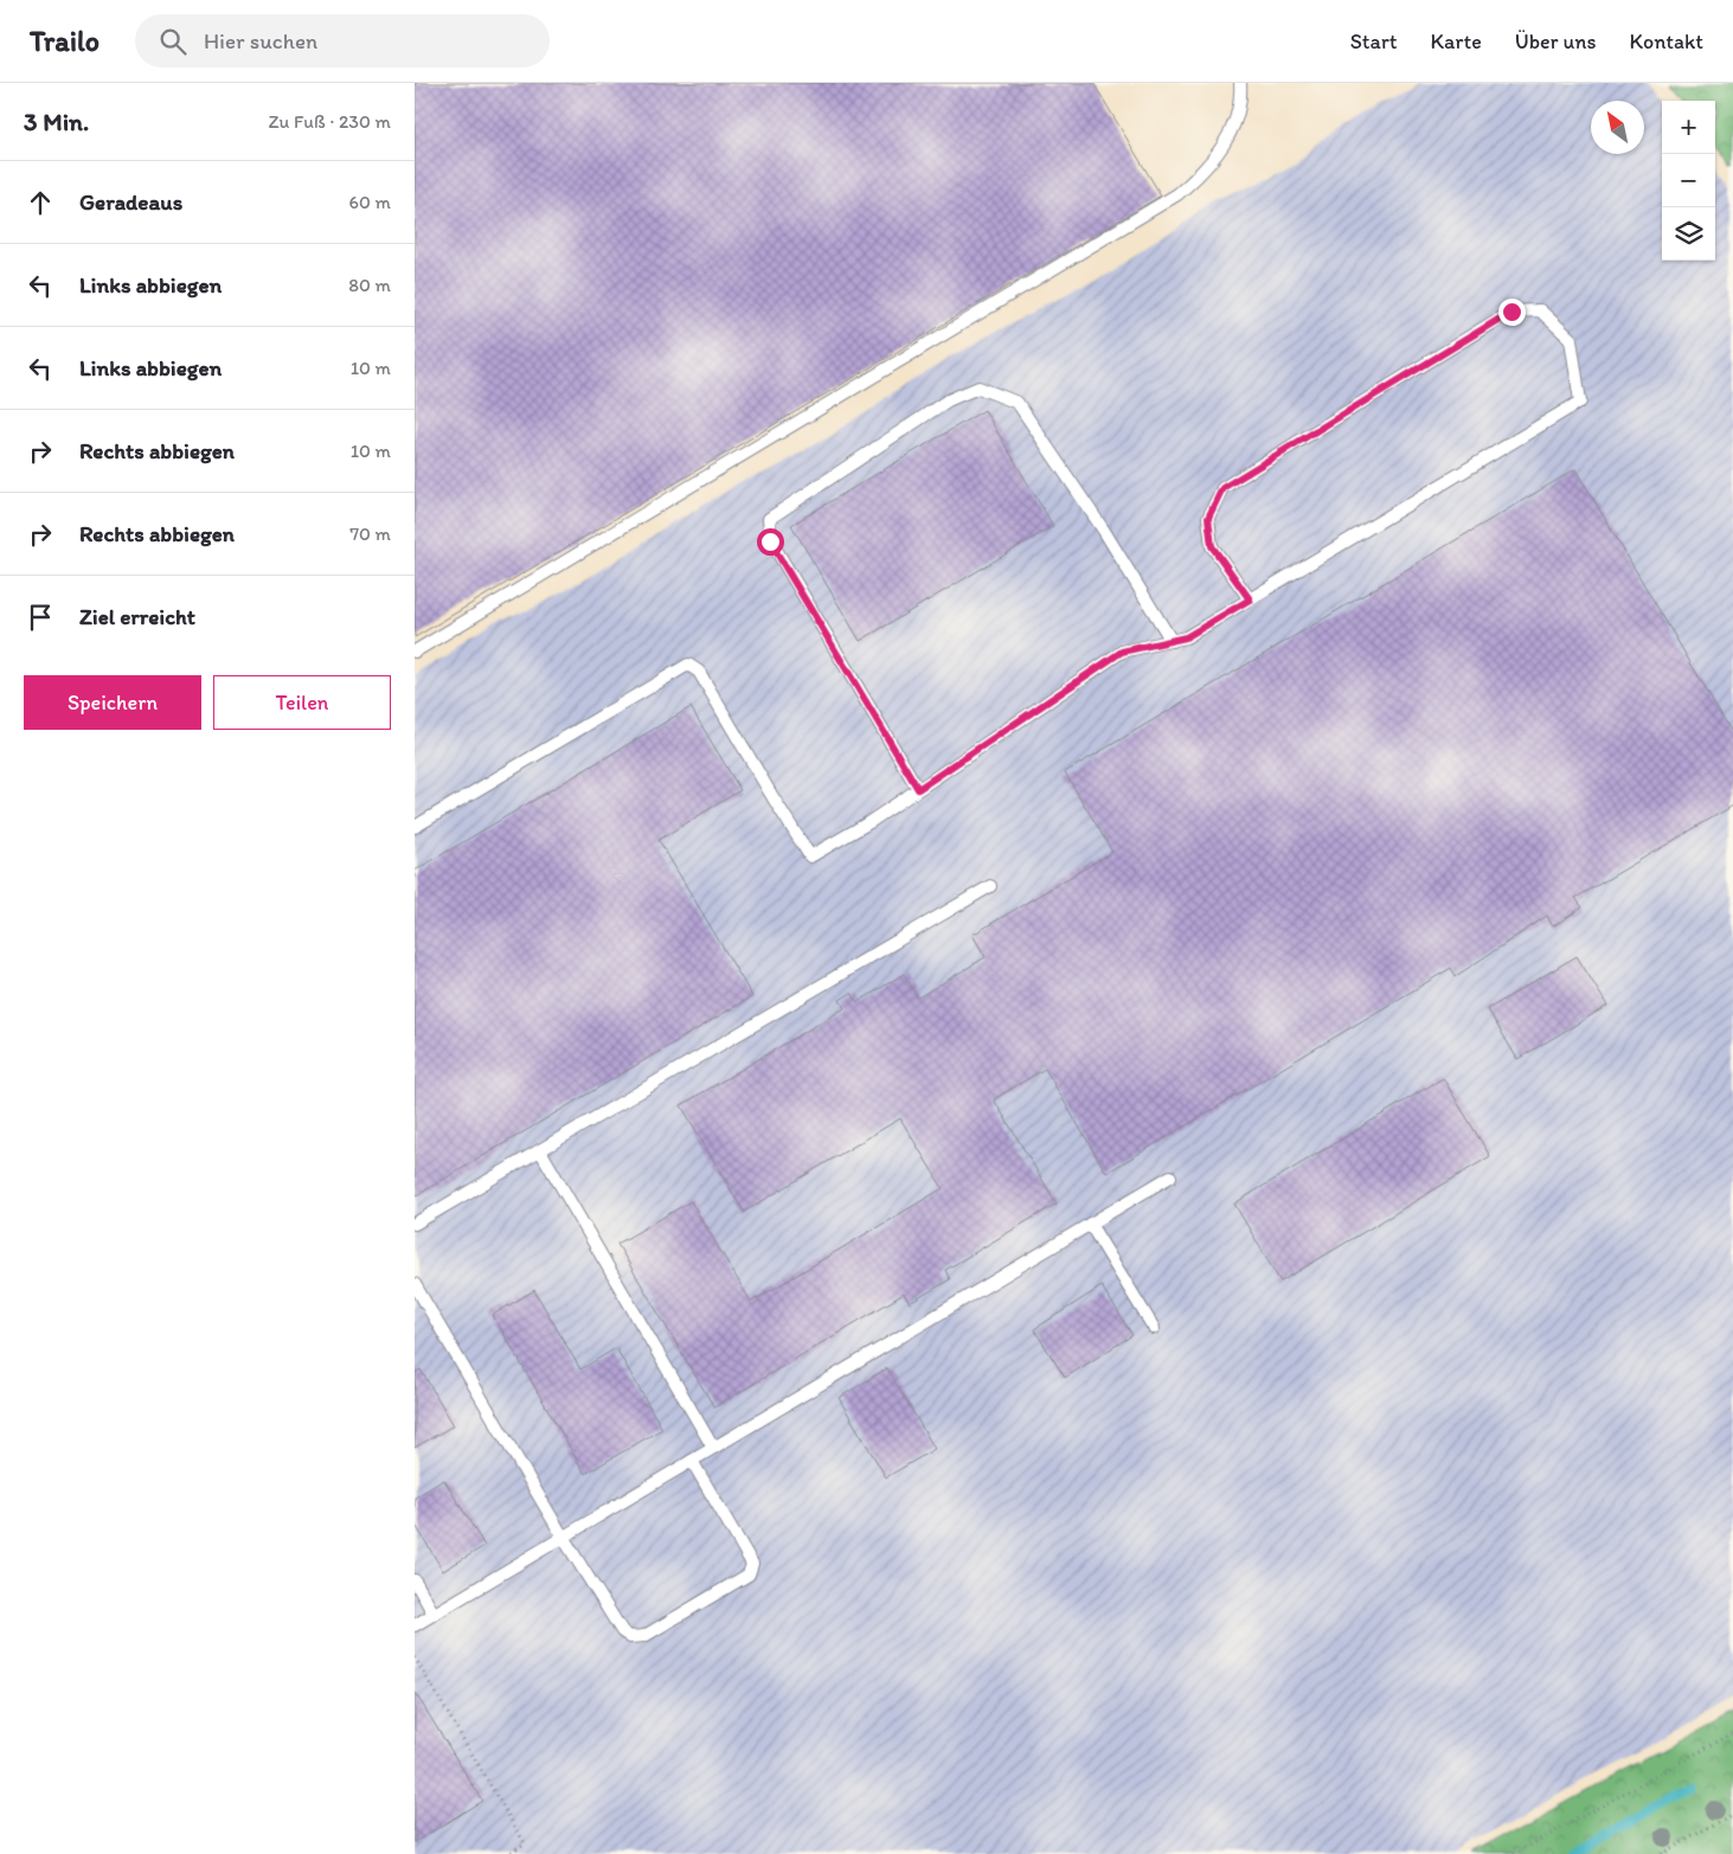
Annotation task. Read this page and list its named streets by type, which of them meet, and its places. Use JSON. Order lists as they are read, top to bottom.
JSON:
{
  "north": "top left",
  "page": {
    "header": "Trailo",
    "search": "Hier suchen",
    "nav": [
      "Start",
      "Karte",
      "Über uns",
      "Kontakt"
    ],
    "heading": ["3 Min.", "Zu Fuß · 230 m"],
    "map_buttons": ["+", "−"],
    "list": [
      ["Geradeaus", "60 m"],
      ["Links abbiegen", "80 m"],
      ["Links abbiegen", "10 m"],
      ["Rechts abbiegen", "10 m"],
      ["Rechts abbiegen", "70 m"],
      "Ziel erreicht"
    ],
    "buttons": ["Speichern", "Teilen"]
  }
}
